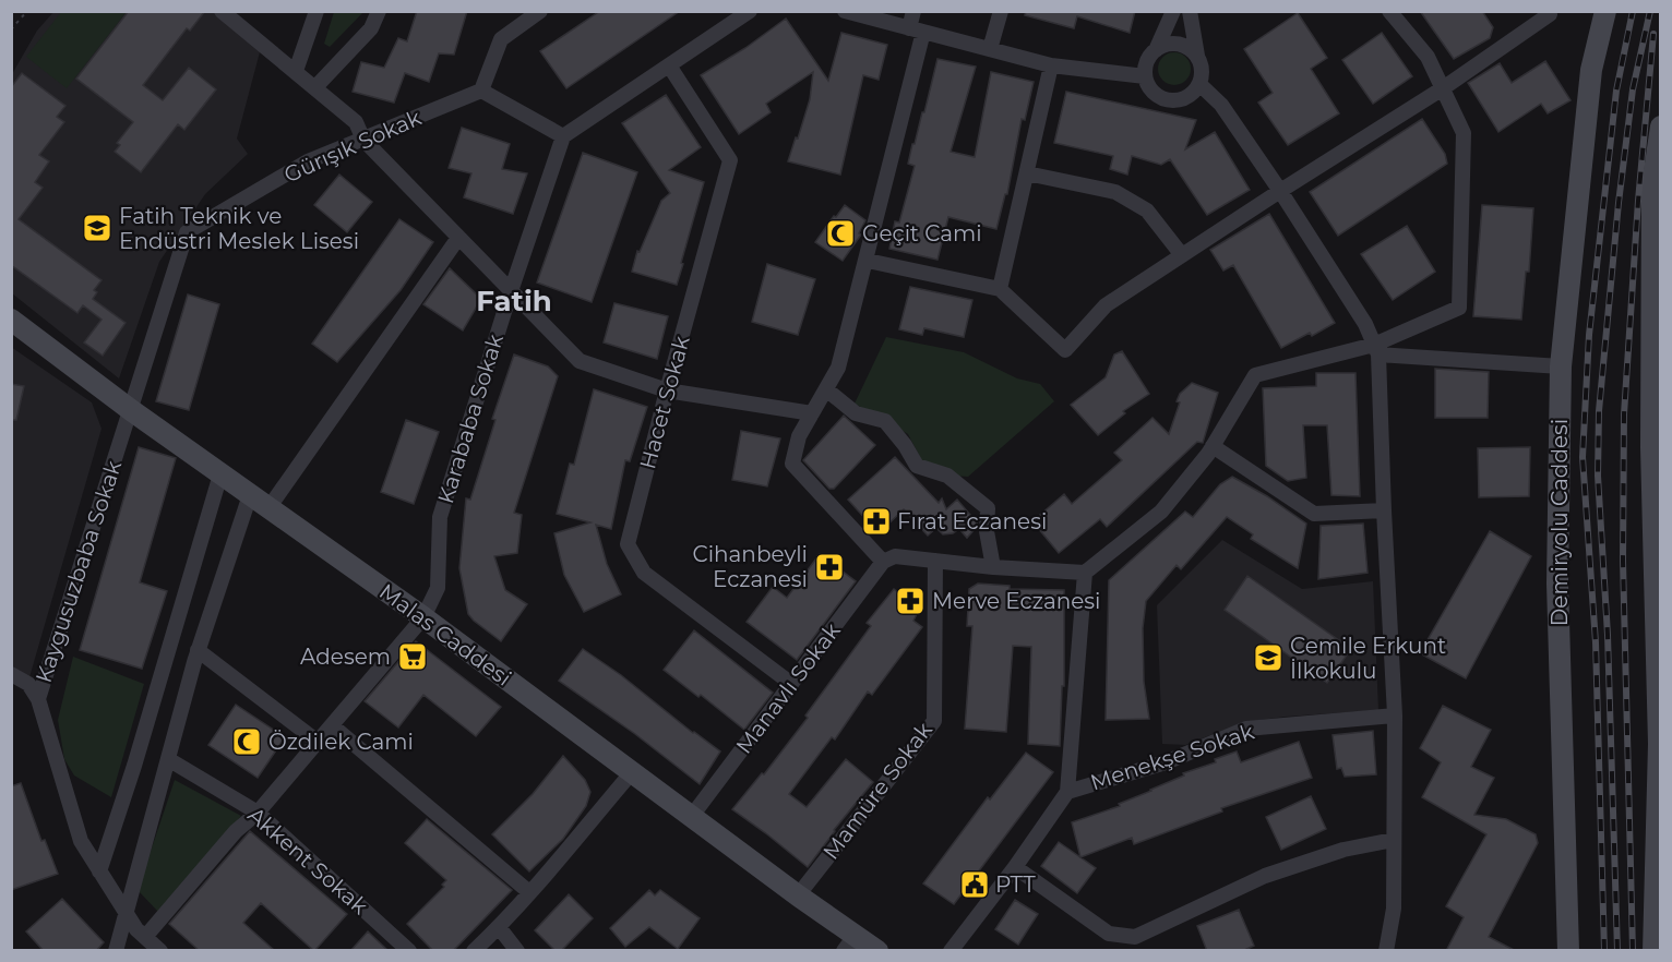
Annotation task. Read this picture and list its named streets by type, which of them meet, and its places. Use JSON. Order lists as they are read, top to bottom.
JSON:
{
  "streets": {
    "main road": ["Demiryolu Caddesi", "Malas Caddesi"],
    "street": [
      "Gürışık Sokak",
      "Hacet Sokak",
      "Karababa Sokak",
      "Kaygusuzbaba Sokak",
      "Manavlı Sokak",
      "Menekşe Sokak",
      "Mamüre Sokak",
      "Akkent Sokak"
    ]
  },
  "crossings": [
    ["Gürışık Sokak", "Kaygusuzbaba Sokak"],
    ["Gürışık Sokak", "Malas Caddesi"],
    ["Hacet Sokak", "Manavlı Sokak"],
    ["Karababa Sokak", "Kaygusuzbaba Sokak"],
    ["Karababa Sokak", "Malas Caddesi"],
    ["Karababa Sokak", "Akkent Sokak"],
    ["Kaygusuzbaba Sokak", "Malas Caddesi"],
    ["Malas Caddesi", "Manavlı Sokak"],
    ["Malas Caddesi", "Mamüre Sokak"]
  ],
  "districts": ["Fatih"],
  "places": {
    "school or university": ["Fatih Teknik ve Endüstri Meslek Lisesi", "Cemile Erkunt İlkokulu"],
    "mosque": ["Geçit Cami", "Özdilek Cami"],
    "pharmacy": ["Fırat Eczanesi", "Cihanbeyli Eczanesi", "Merve Eczanesi"],
    "supermarket": ["Adesem"],
    "public building": ["PTT"]
  }
}
